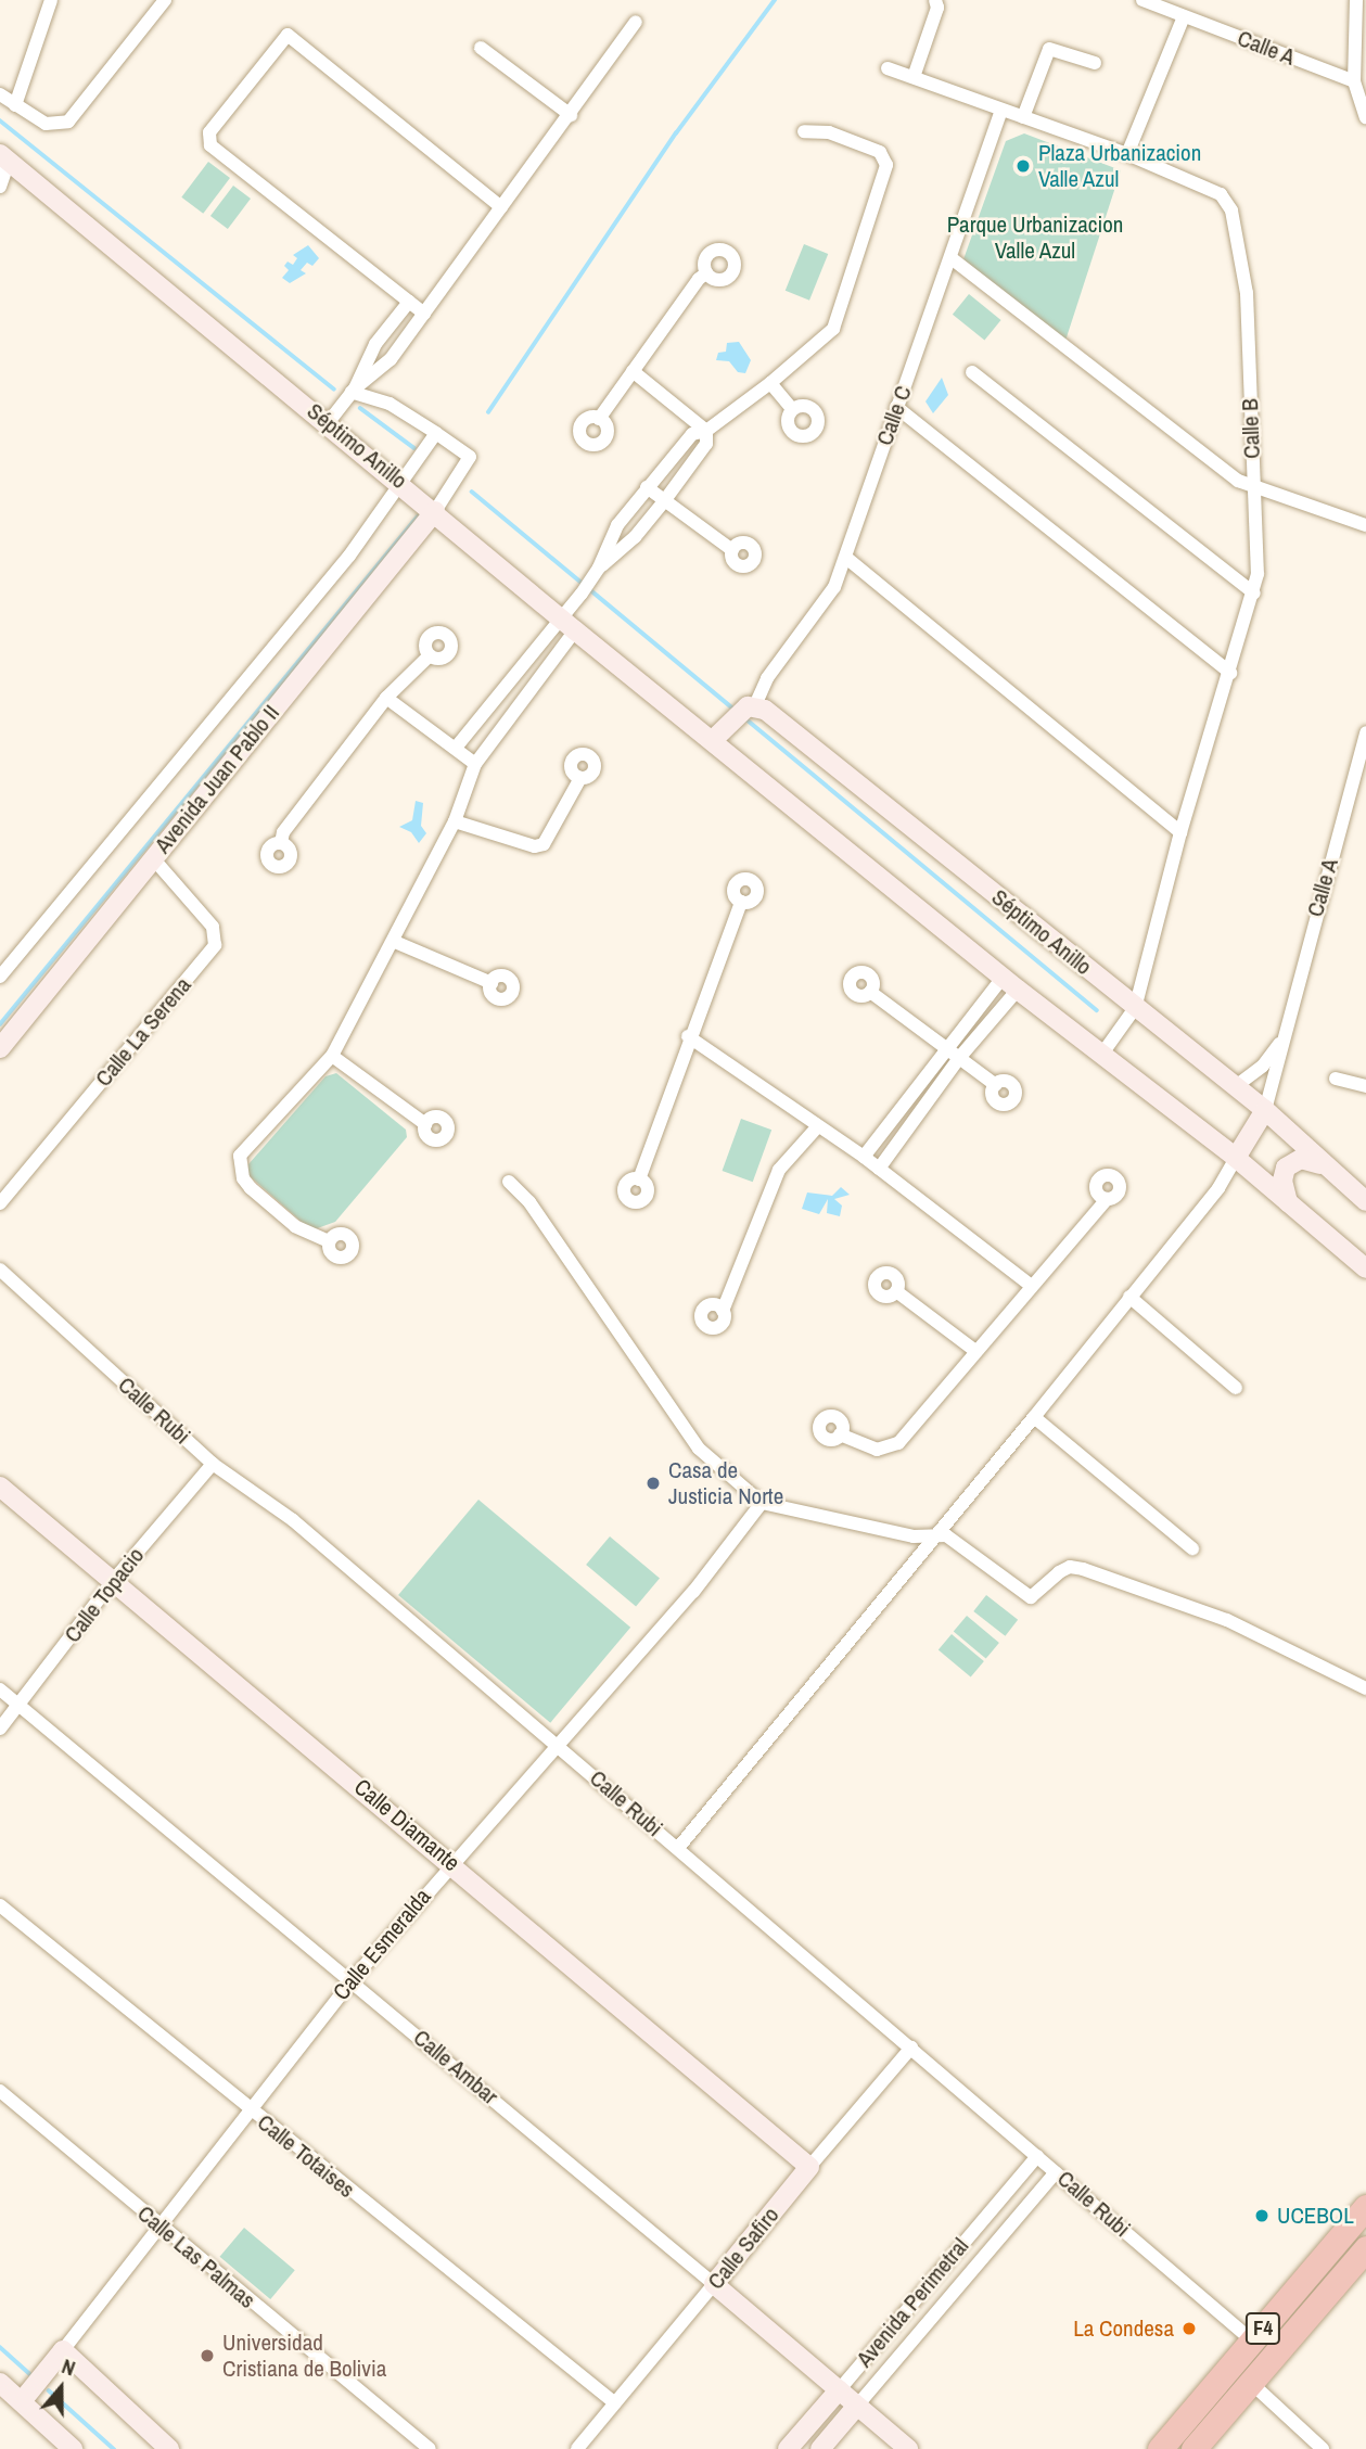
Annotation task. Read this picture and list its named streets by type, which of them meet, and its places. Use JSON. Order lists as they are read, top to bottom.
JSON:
{
  "streets": {
    "highway": ["F4"],
    "main road": [
      "Séptimo Anillo",
      "Avenida Juan Pablo II",
      "Calle Diamante",
      "Calle Esmeralda",
      "Calle Ambar",
      "Calle Safiro",
      "Avenida Perimetral"
    ],
    "street": [
      "Calle A",
      "Calle C",
      "Calle B",
      "Calle La Serena",
      "Calle Rubi",
      "Calle Topacio",
      "Calle Totaises",
      "Calle Las Palmas"
    ]
  },
  "crossings": [
    ["Calle A", "Séptimo Anillo"],
    ["Calle C", "Calle B"],
    ["Calle C", "Séptimo Anillo"],
    ["Calle B", "Séptimo Anillo"],
    ["Séptimo Anillo", "Avenida Juan Pablo II"],
    ["Avenida Juan Pablo II", "Calle La Serena"],
    ["Calle Rubi", "Calle Topacio"],
    ["Calle Rubi", "Calle Esmeralda"],
    ["Calle Rubi", "Calle Safiro"],
    ["Calle Rubi", "Avenida Perimetral"],
    ["Calle Rubi", "F4"],
    ["Calle Topacio", "Calle Diamante"],
    ["Calle Topacio", "Calle Ambar"],
    ["Calle Diamante", "Calle Esmeralda"],
    ["Calle Diamante", "Calle Safiro"],
    ["Calle Esmeralda", "Calle Ambar"],
    ["Calle Esmeralda", "Calle Totaises"],
    ["Calle Esmeralda", "Calle Las Palmas"],
    ["Calle Ambar", "Calle Safiro"],
    ["Calle Ambar", "Avenida Perimetral"],
    ["Calle Totaises", "Calle Safiro"]
  ],
  "parks": ["Parque Urbanizacion Valle Azul"],
  "places": [
    "Plaza Urbanizacion Valle Azul",
    "Casa de Justicia Norte",
    "UCEBOL",
    "La Condesa",
    "Universidad Cristiana de Bolivia"
  ],
  "north": "top"
}
